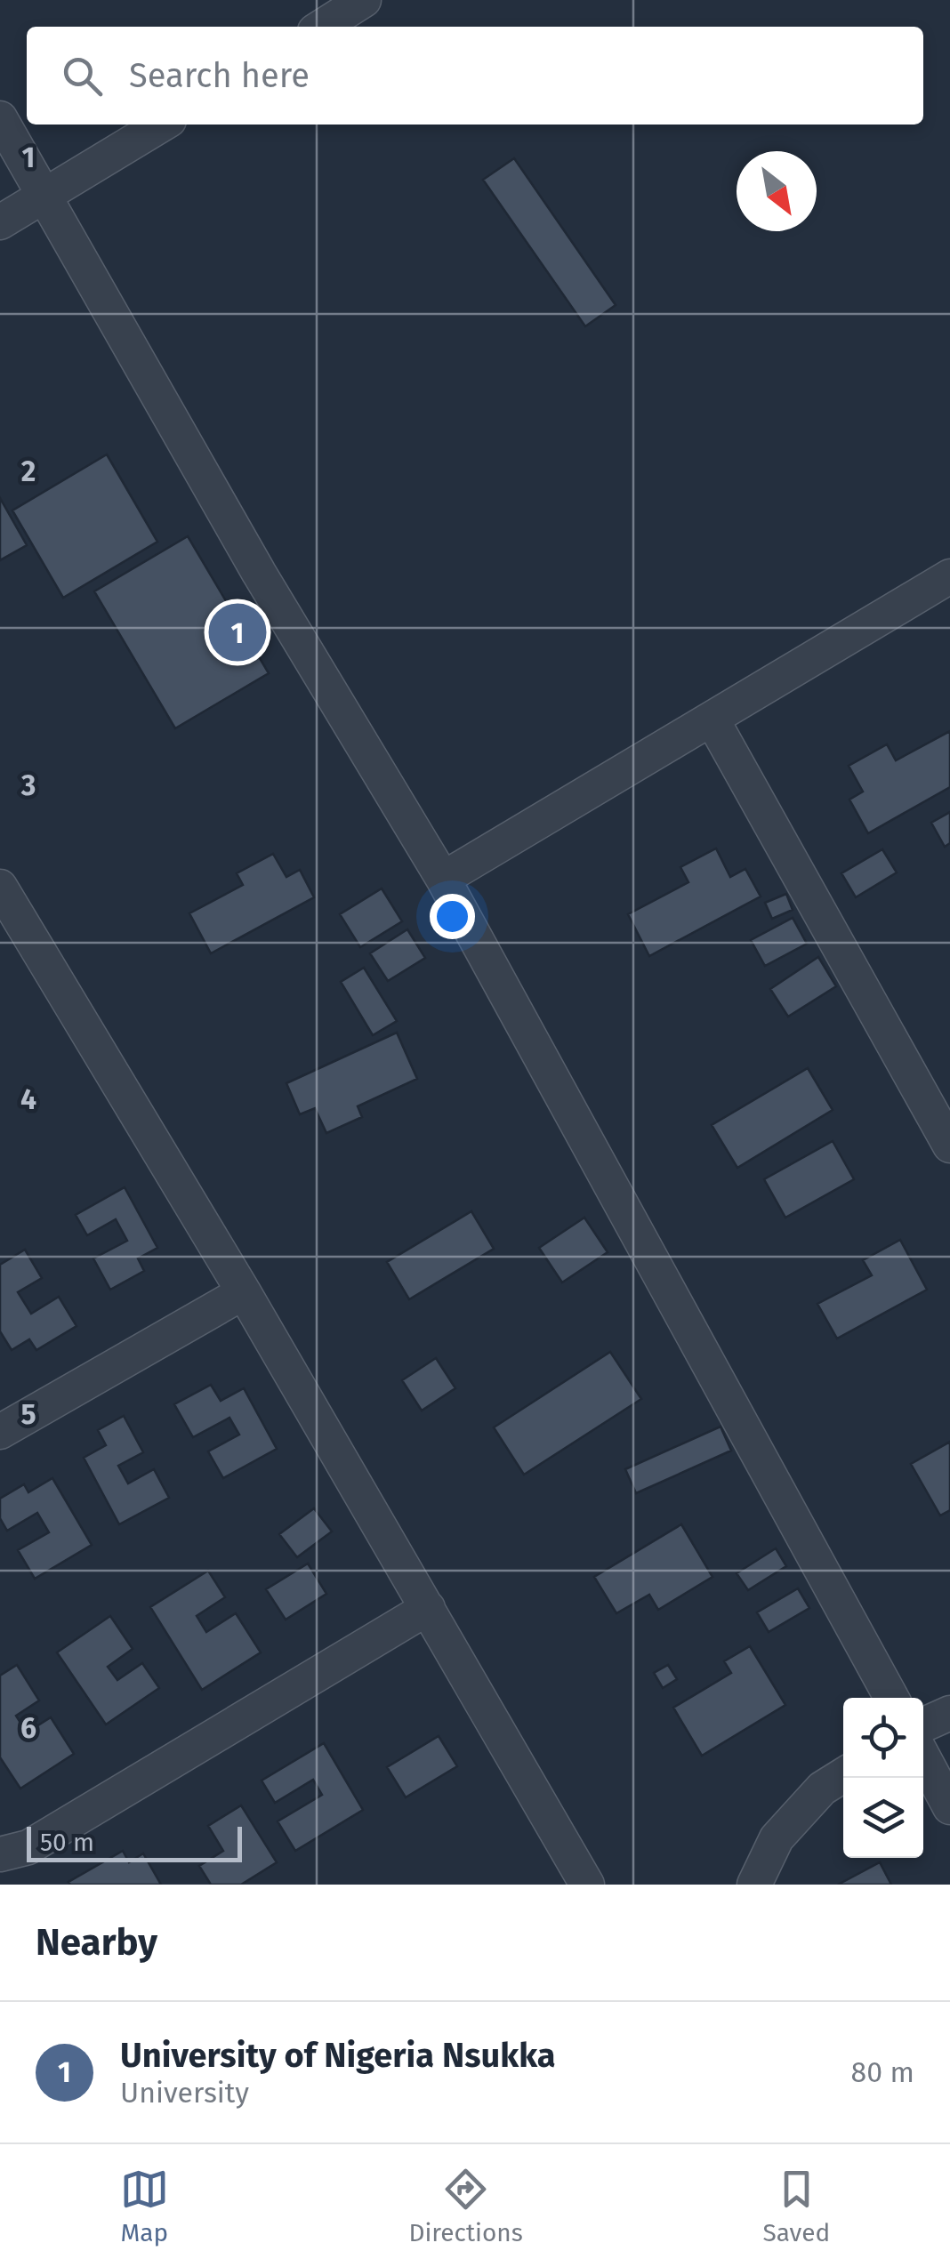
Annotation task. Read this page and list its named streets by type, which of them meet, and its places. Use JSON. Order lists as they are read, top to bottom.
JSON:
{
  "scale_bar": "50 m",
  "north": "bottom right",
  "page": {
    "search": "Search here",
    "pins": "1",
    "scale": "50 m",
    "heading": "Nearby",
    "list": [
      {
        "mark": "1",
        "name": "University of Nigeria Nsukka",
        "note": "University",
        "value": "80 m"
      }
    ],
    "nav": ["Map", "Directions", "Saved"]
  },
  "grid": {
    "rows": [
      "1",
      "2",
      "3",
      "4",
      "5",
      "6"
    ]
  }
}
